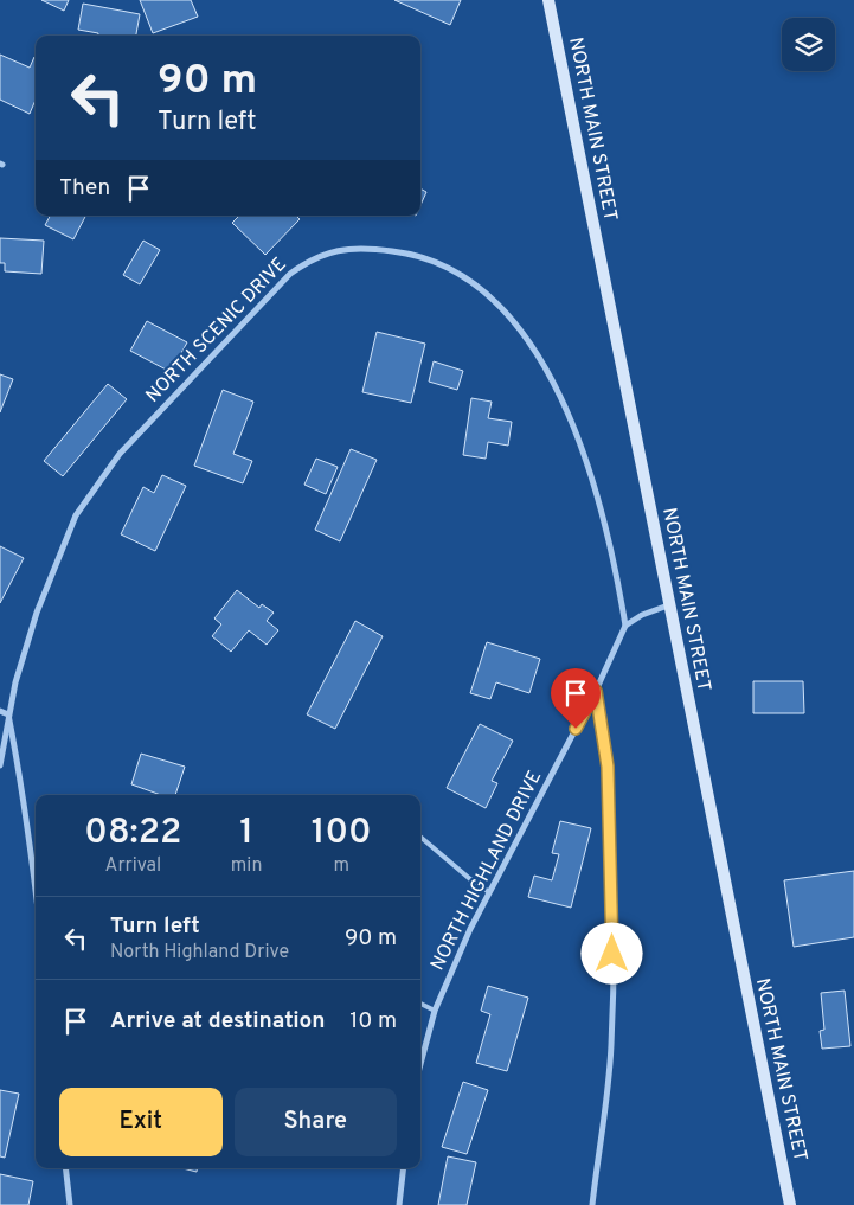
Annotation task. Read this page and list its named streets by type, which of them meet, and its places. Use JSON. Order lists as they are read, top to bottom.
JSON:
{
  "streets": {
    "main road": ["NORTH MAIN STREET"],
    "street": ["NORTH SCENIC DRIVE", "NORTH HIGHLAND DRIVE"]
  },
  "crossings": [
    ["NORTH SCENIC DRIVE", "NORTH HIGHLAND DRIVE"]
  ],
  "page": {
    "turn": ["90 m", "Turn left"],
    "then": "Then",
    "eta": [
      "08:22",
      "Arrival",
      "1",
      "min",
      "100",
      "m"
    ],
    "list": [
      {
        "name": "Turn left",
        "note": "North Highland Drive",
        "value": "90 m"
      },
      {
        "name": "Arrive at destination",
        "value": "10 m"
      }
    ],
    "buttons": ["Exit", "Share"]
  }
}
